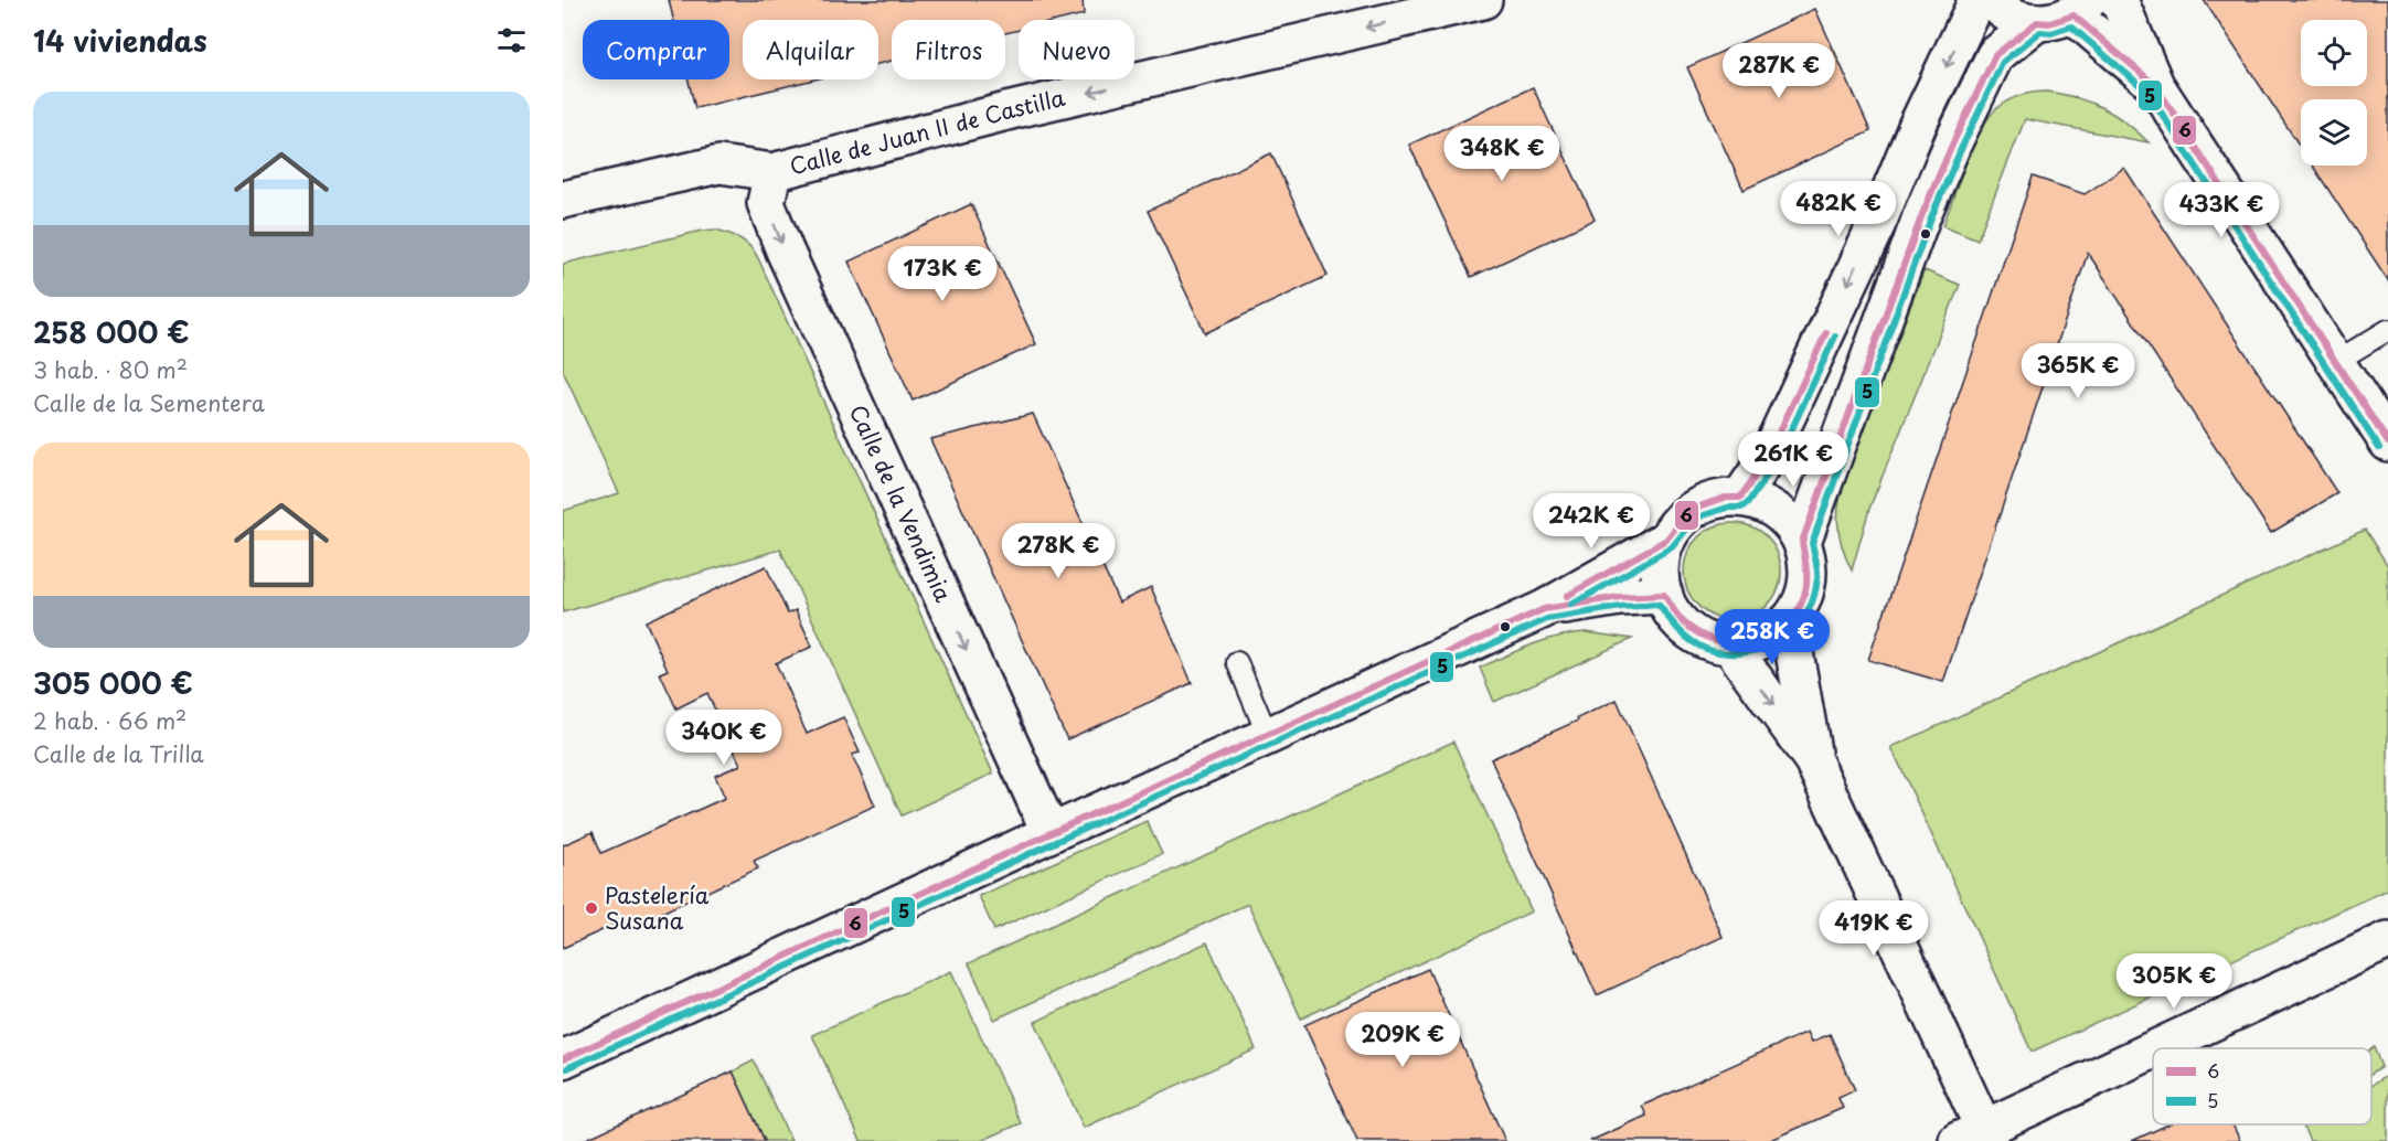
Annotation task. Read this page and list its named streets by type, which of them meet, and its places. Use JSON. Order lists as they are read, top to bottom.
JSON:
{
  "streets": {
    "street": ["Calle de Juan II de Castilla", "Calle de la Vendimia"]
  },
  "crossings": [
    ["Calle de Juan II de Castilla", "Calle de la Vendimia"]
  ],
  "one_way": ["Calle de Juan II de Castilla", "Calle de la Vendimia"],
  "places": ["Pastelería Susana"],
  "lines": ["transit line 6", "transit line 5"],
  "legend": ["6", "5"],
  "page": {
    "heading": "14 viviendas",
    "chip": [
      "Comprar",
      "Alquilar",
      "Filtros",
      "Nuevo"
    ],
    "price": [
      "287K €",
      "348K €",
      "482K €",
      "433K €",
      "173K €",
      "365K €",
      "261K €",
      "242K €",
      "278K €",
      "258K €",
      "340K €",
      "419K €",
      "305K €",
      "209K €"
    ],
    "list": [
      {
        "name": "258 000 €",
        "note": "3 hab. · 80 m² · Calle de la Sementera"
      },
      {
        "name": "305 000 €",
        "note": "2 hab. · 66 m² · Calle de la Trilla"
      }
    ]
  }
}
